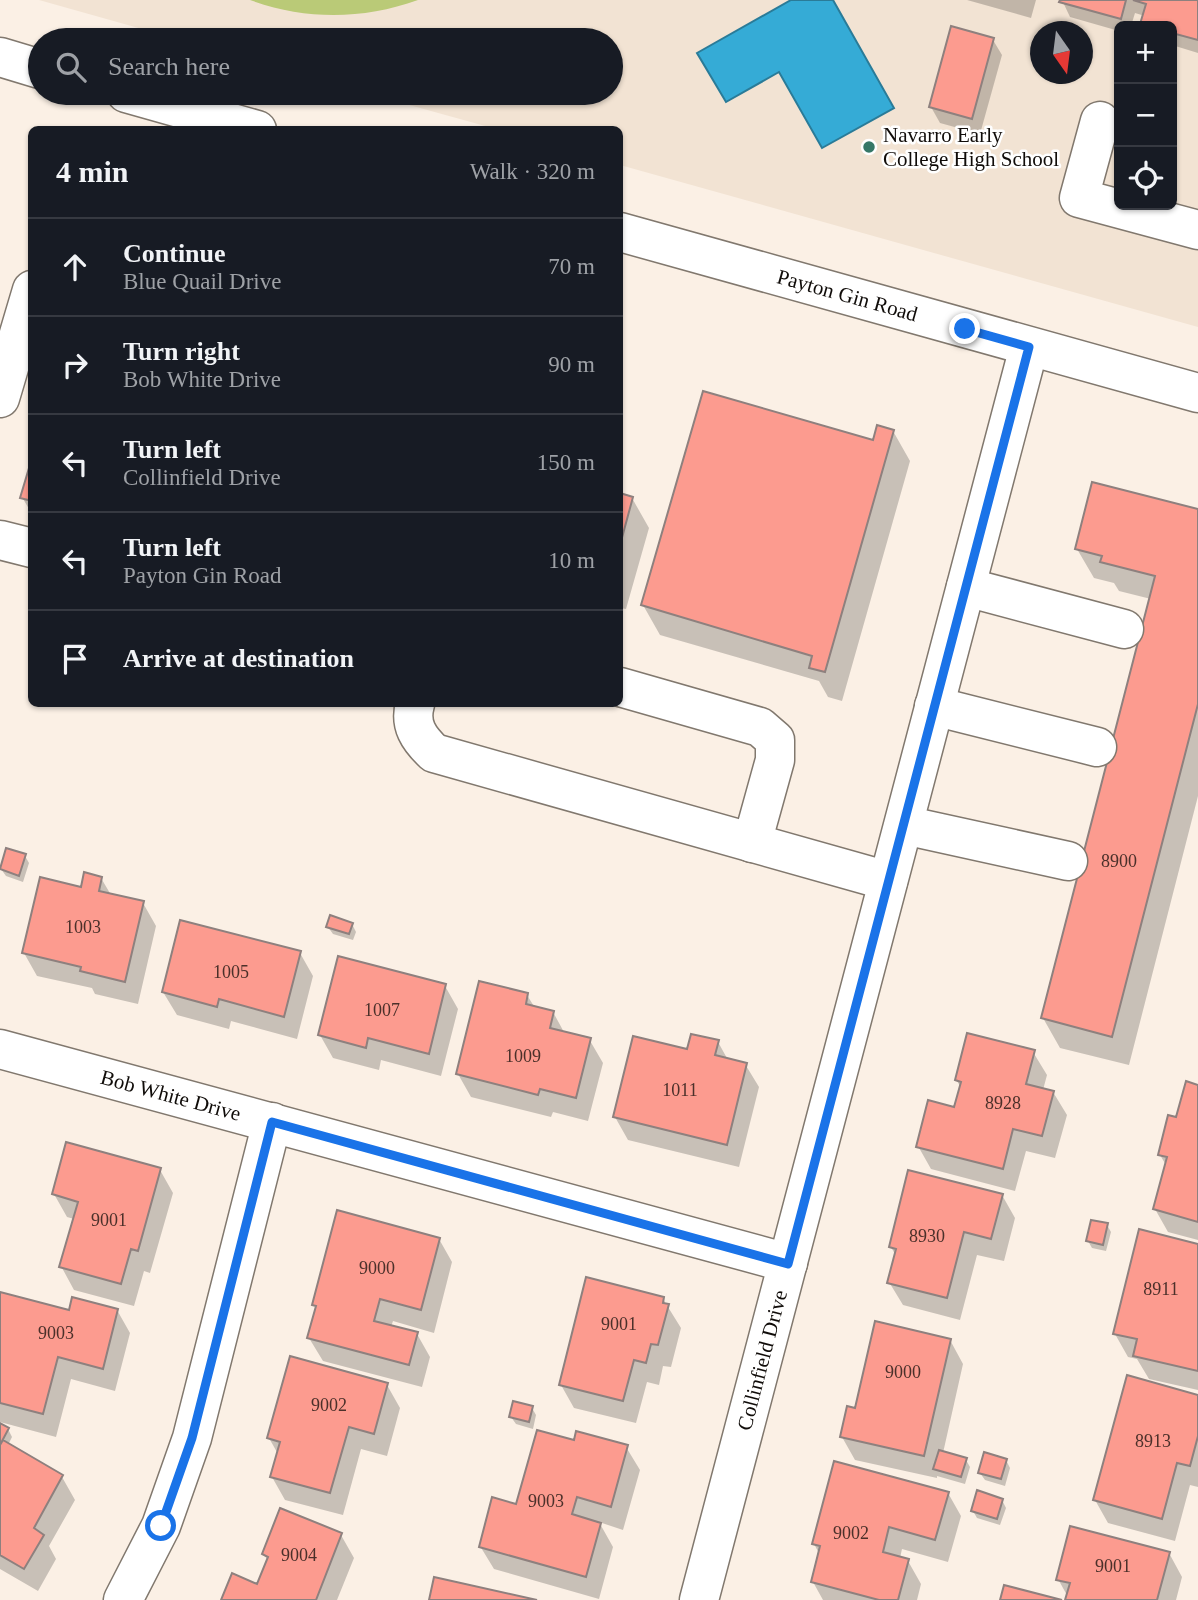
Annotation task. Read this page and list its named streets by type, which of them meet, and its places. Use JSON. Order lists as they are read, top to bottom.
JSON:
{
  "streets": {
    "street": ["Payton Gin Road", "Bob White Drive", "Collinfield Drive"]
  },
  "crossings": [
    ["Payton Gin Road", "Collinfield Drive"],
    ["Bob White Drive", "Collinfield Drive"]
  ],
  "places": ["Navarro Early College High School"],
  "house_numbers": [
    "8900",
    "1003",
    "1005",
    "1007",
    "1009",
    "1011",
    "8928",
    "9001",
    "8930",
    "9000",
    "8911",
    "9001",
    "9003",
    "9000",
    "9002",
    "8913",
    "9003",
    "9002",
    "9004",
    "9001"
  ],
  "north": "bottom",
  "page": {
    "map_buttons": ["+", "−"],
    "search": "Search here",
    "heading": ["4 min", "Walk · 320 m"],
    "list": [
      ["Continue", "Blue Quail Drive", "70 m"],
      ["Turn right", "Bob White Drive", "90 m"],
      ["Turn left", "Collinfield Drive", "150 m"],
      ["Turn left", "Payton Gin Road", "10 m"],
      "Arrive at destination"
    ]
  }
}
